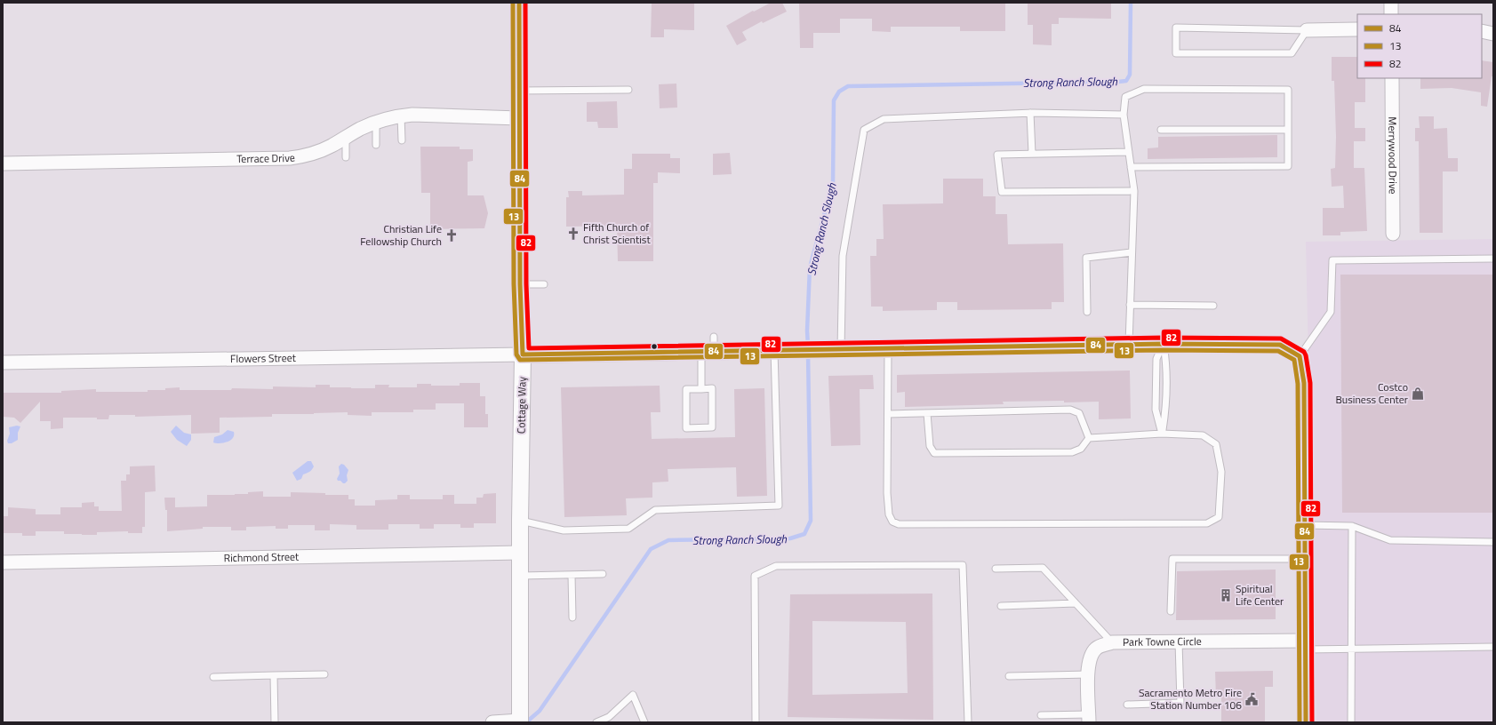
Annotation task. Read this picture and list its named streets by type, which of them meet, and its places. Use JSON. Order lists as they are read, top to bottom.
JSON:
{
  "streets": {
    "street": [
      "Merrywood Drive",
      "Terrace Drive",
      "Flowers Street",
      "Cottage Way",
      "Richmond Street",
      "Park Towne Circle"
    ]
  },
  "crossings": [
    ["Terrace Drive", "Cottage Way"],
    ["Flowers Street", "Cottage Way"],
    ["Cottage Way", "Richmond Street"]
  ],
  "water": ["Strong Ranch Slough"],
  "places": {
    "church": ["Fifth Church of Christ Scientist", "Christian Life Fellowship Church"],
    "shop": ["Costco Business Center"],
    "building": ["Spiritual Life Center"],
    "public building": ["Sacramento Metro Fire Station Number 106"]
  },
  "lines": ["transit line 84", "transit line 13", "transit line 82"],
  "legend": ["84", "13", "82"]
}
